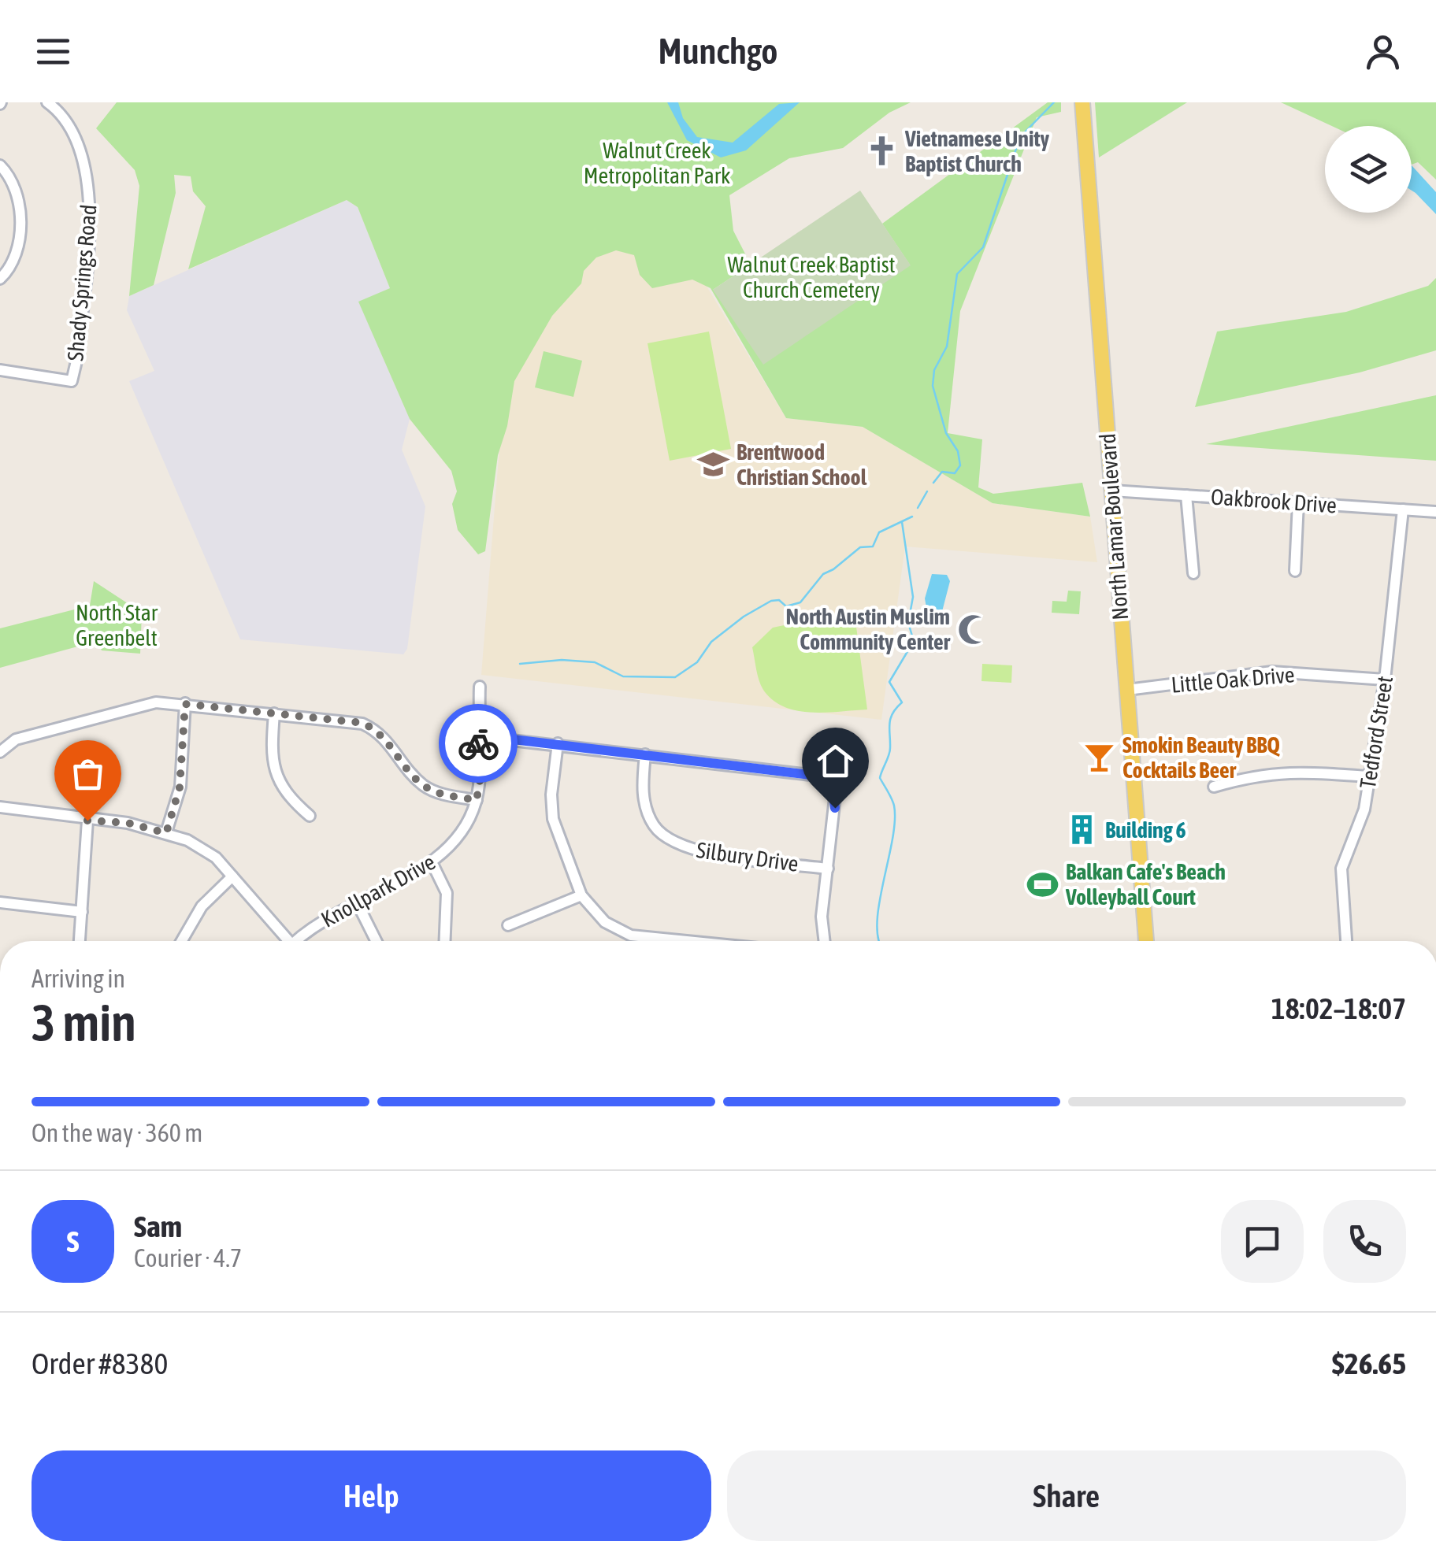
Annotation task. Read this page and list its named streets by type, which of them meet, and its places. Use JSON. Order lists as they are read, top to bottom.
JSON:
{
  "streets": {
    "main road": ["North Lamar Boulevard"],
    "street": [
      "Shady Springs Road",
      "Oakbrook Drive",
      "Little Oak Drive",
      "Tedford Street",
      "Silbury Drive",
      "Knollpark Drive"
    ]
  },
  "crossings": [
    ["Oakbrook Drive", "North Lamar Boulevard"],
    ["Oakbrook Drive", "Tedford Street"],
    ["North Lamar Boulevard", "Little Oak Drive"],
    ["Little Oak Drive", "Tedford Street"]
  ],
  "parks": ["Walnut Creek Metropolitan Park", "Walnut Creek Baptist Church Cemetery", "North Star Greenbelt"],
  "places": {
    "church": ["Vietnamese Unity Baptist Church"],
    "school or university": ["Brentwood Christian School"],
    "mosque": ["North Austin Muslim Community Center"],
    "bar": ["Smokin Beauty BBQ Cocktails Beer"],
    "building": ["Building 6"],
    "sports": ["Balkan Cafe's Beach Volleyball Court"]
  },
  "page": {
    "header": "Munchgo",
    "heading": ["3 min", "Arriving in", "18:02–18:07"],
    "panel": [
      "Sam",
      "Courier · 4.7",
      "Order #8380",
      "$26.65"
    ],
    "bar": "On the way · 360 m",
    "round": "S",
    "buttons": ["Help", "Share"]
  }
}
